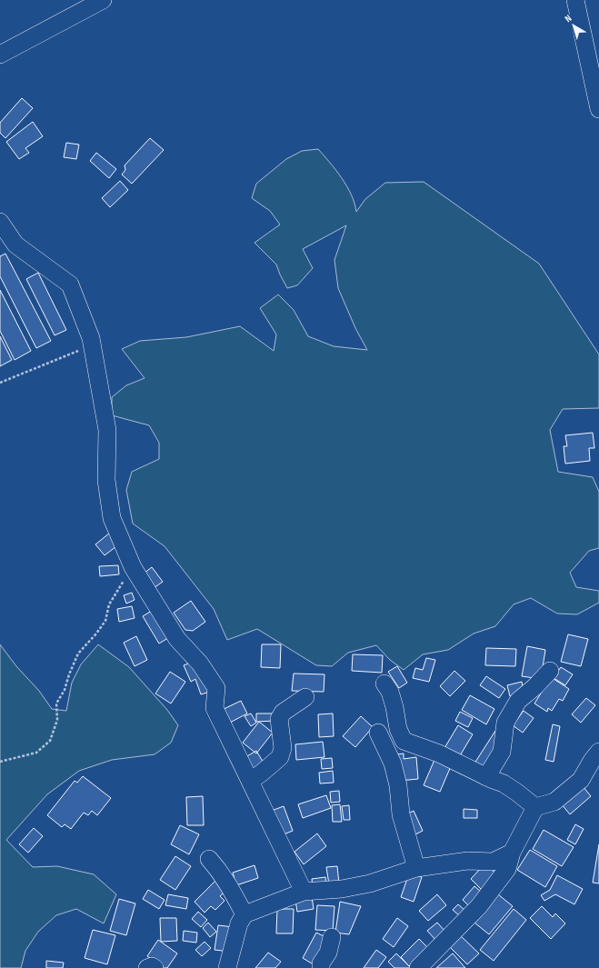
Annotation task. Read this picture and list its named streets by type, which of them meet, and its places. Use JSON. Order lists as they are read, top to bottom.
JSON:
{
  "north": "top left"
}
